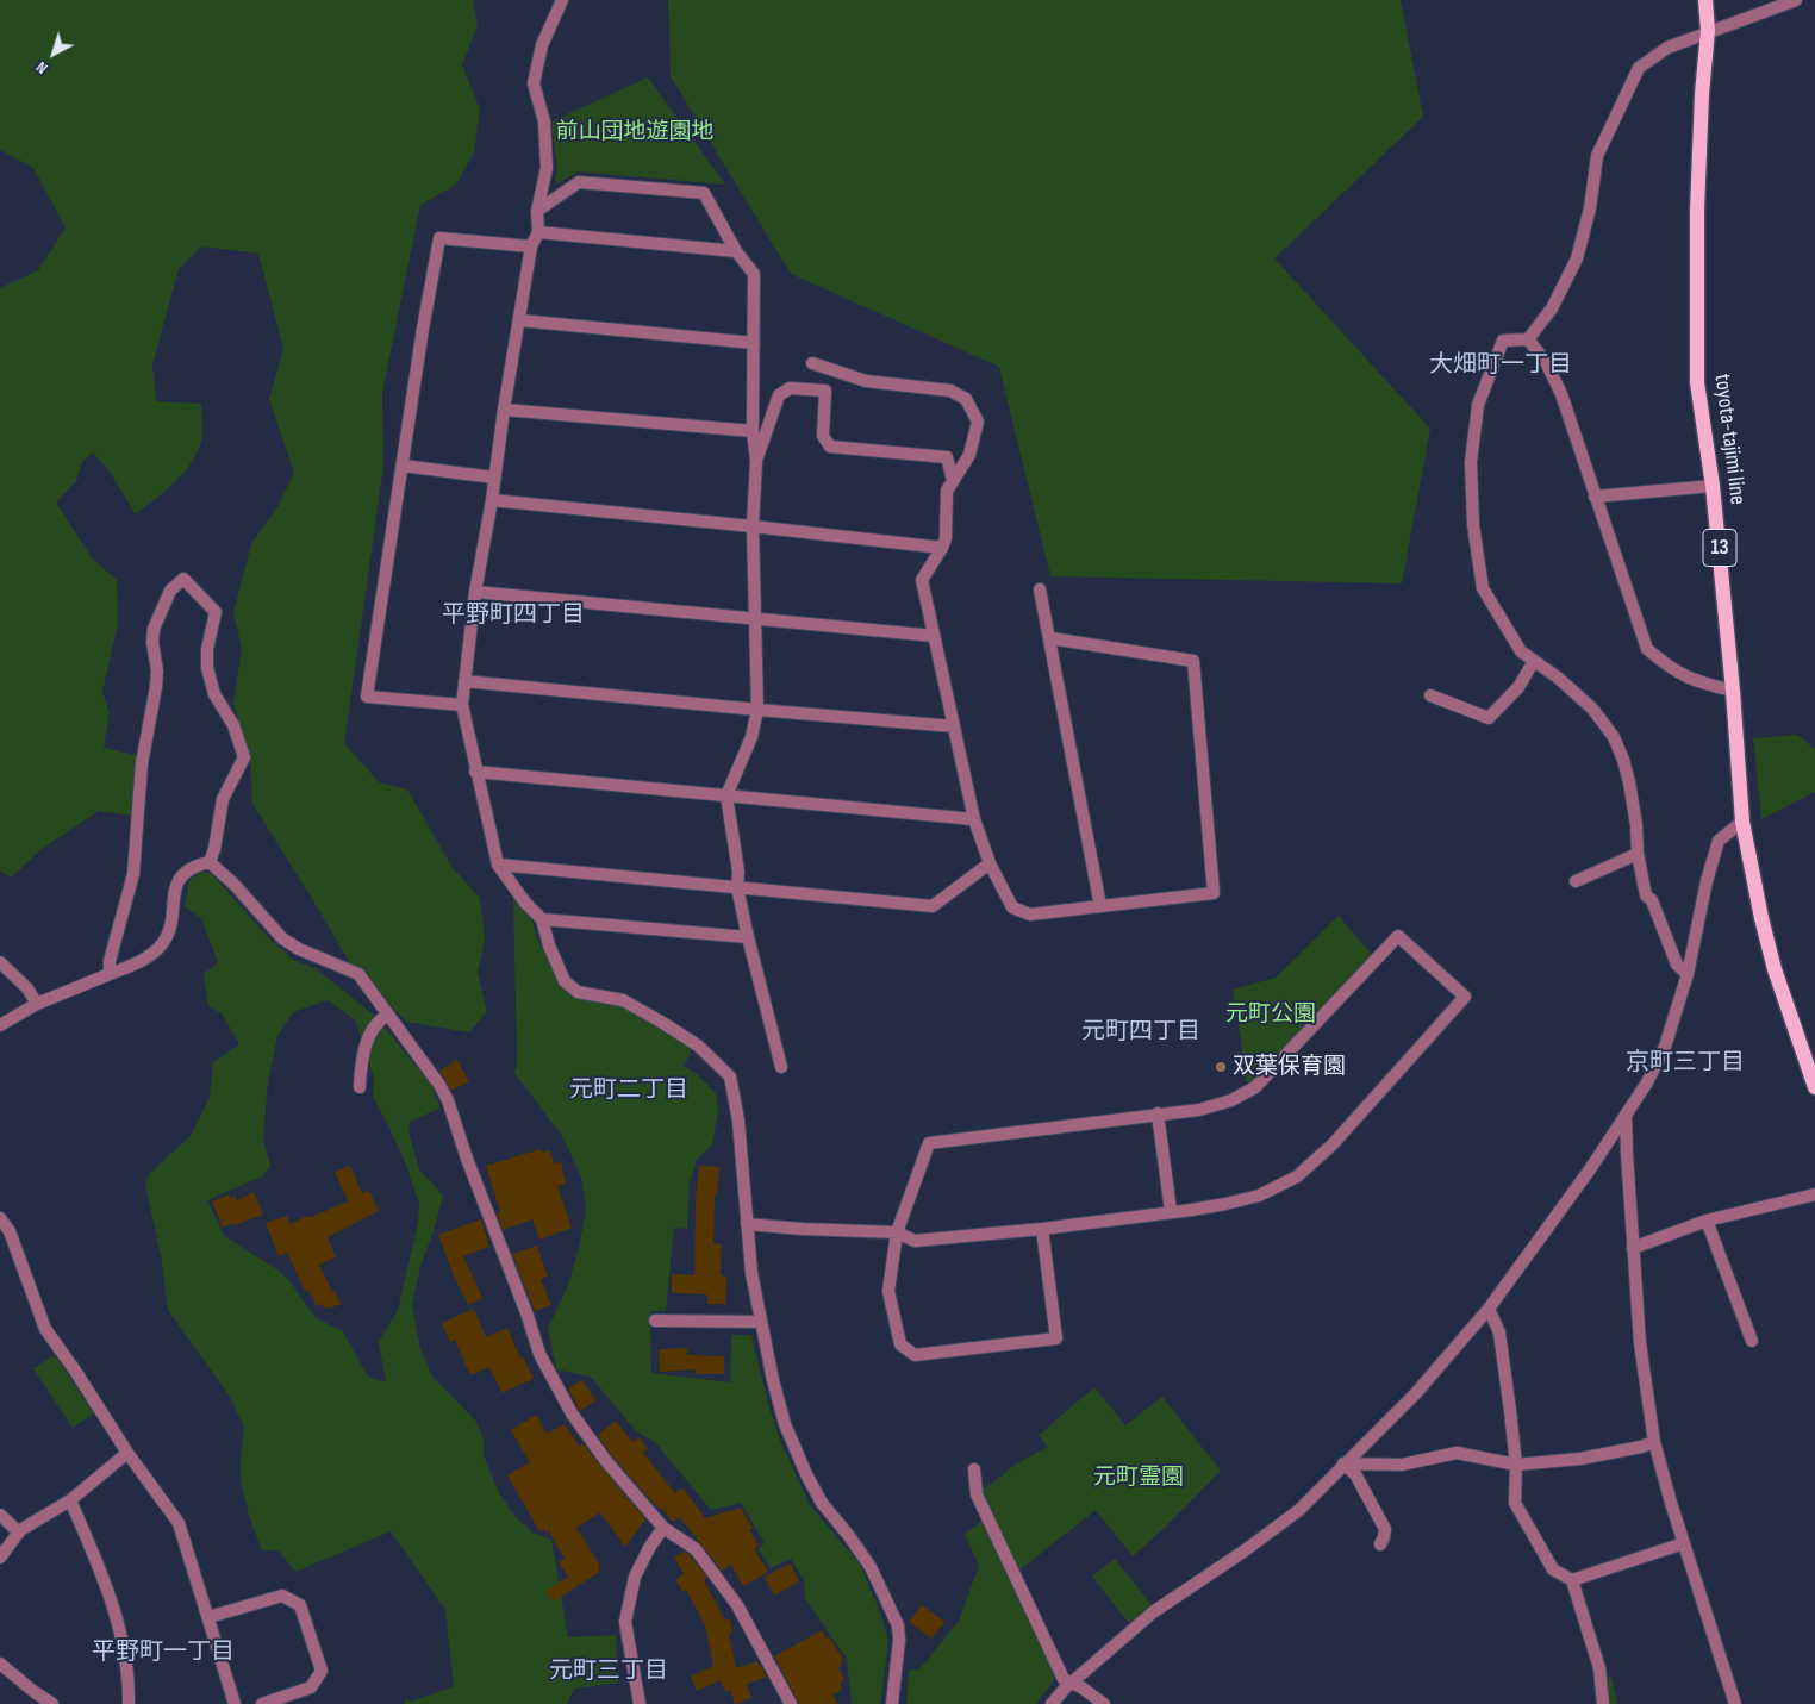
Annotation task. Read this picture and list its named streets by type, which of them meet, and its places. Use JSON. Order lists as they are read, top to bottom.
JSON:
{
  "streets": {
    "main road": ["toyota-tajimi line", "13"]
  },
  "districts": [
    "大畑町一丁目",
    "平野町四丁目",
    "元町四丁目",
    "京町三丁目",
    "元町二丁目",
    "平野町一丁目",
    "元町三丁目"
  ],
  "parks": ["前山団地遊園地", "元町公園", "元町霊園"],
  "places": ["双葉保育園"],
  "north": "bottom left"
}
